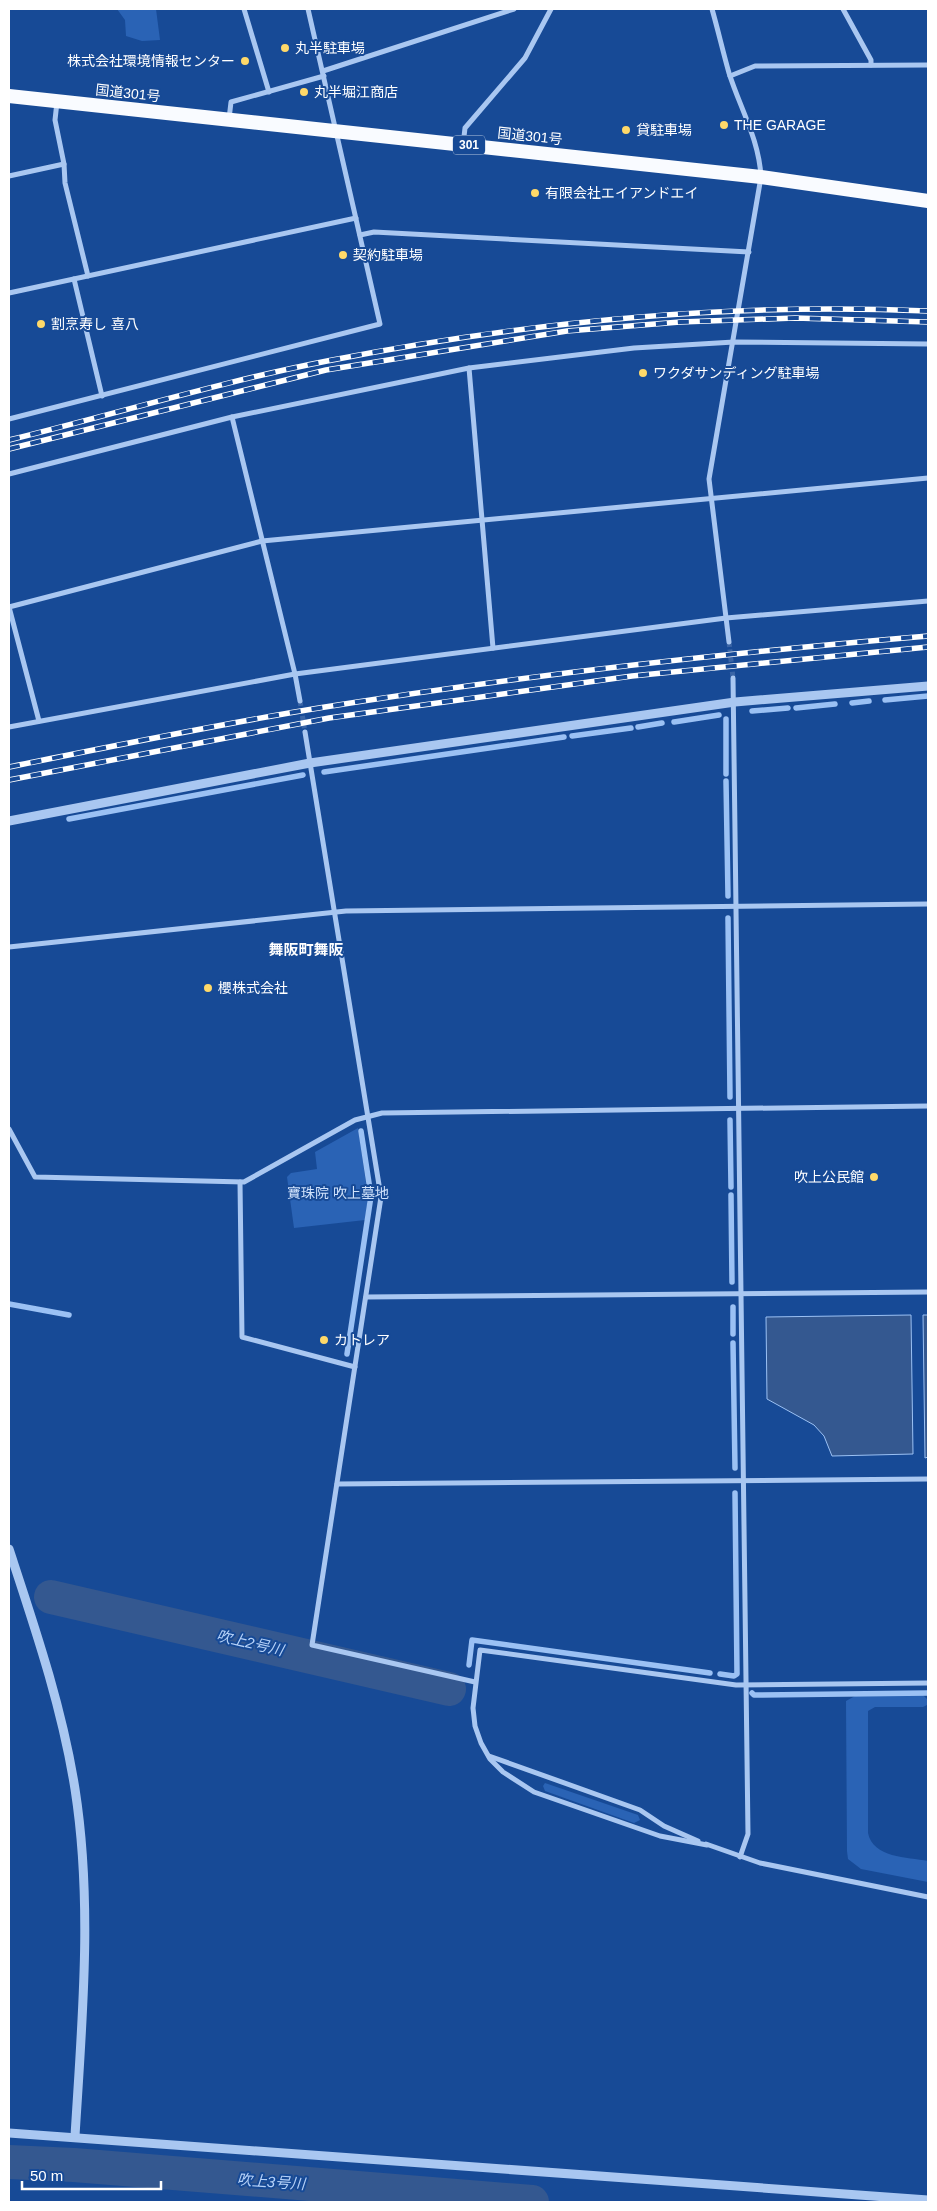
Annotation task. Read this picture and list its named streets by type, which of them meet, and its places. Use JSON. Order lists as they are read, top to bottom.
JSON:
{
  "streets": {
    "highway": ["国道301号", "301"]
  },
  "districts": ["舞阪町舞阪"],
  "water": ["吹上2号川", "吹上3号川"],
  "parks": ["寶珠院 吹上墓地"],
  "places": [
    "丸半駐車場",
    "株式会社環境情報センター",
    "丸半堀江商店",
    "THE GARAGE",
    "貸駐車場",
    "有限会社エイアンドエイ",
    "契約駐車場",
    "割烹寿し 喜八",
    "ワクダサンディング駐車場",
    "櫻株式会社",
    "吹上公民館",
    "カトレア"
  ],
  "scale_bar": "50 m"
}
